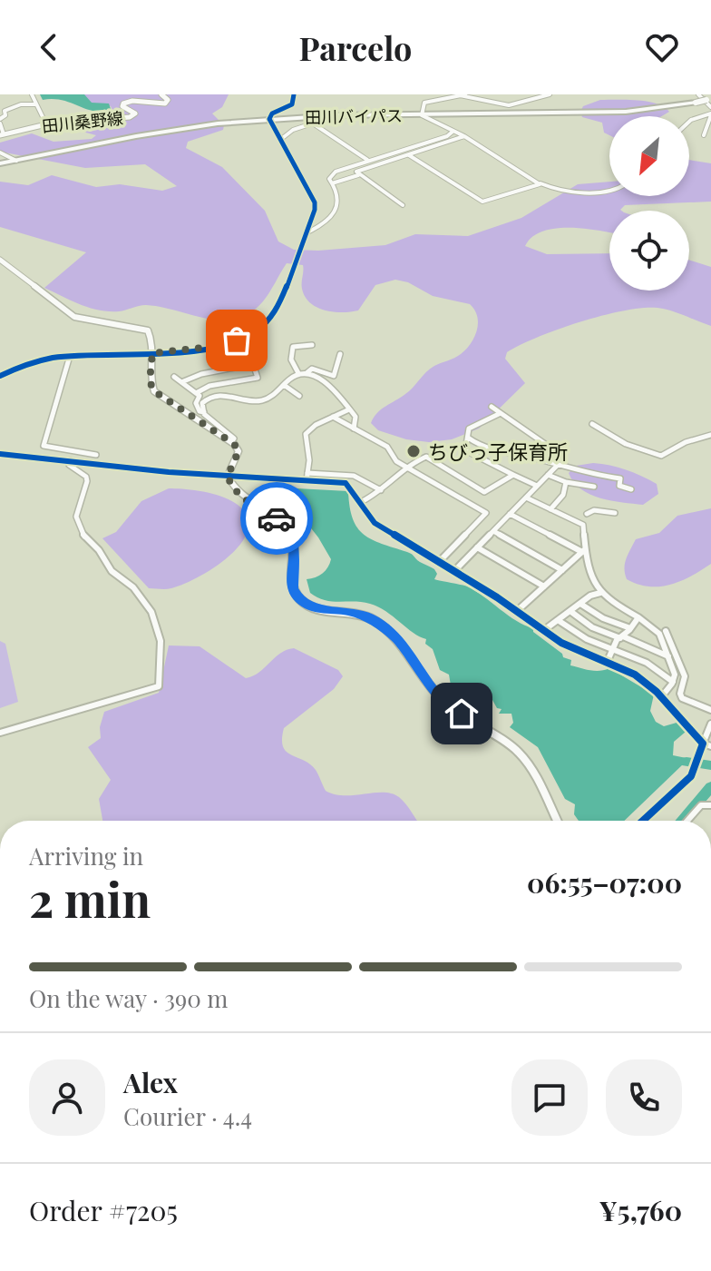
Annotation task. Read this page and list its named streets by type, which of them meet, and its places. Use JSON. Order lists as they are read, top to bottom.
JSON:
{
  "streets": {
    "highway": ["田川バイパス"],
    "main road": ["田川桑野線"]
  },
  "places": ["ちびっ子保育所"],
  "north": "bottom left",
  "page": {
    "header": "Parcelo",
    "heading": ["2 min", "Arriving in", "06:55–07:00"],
    "panel": [
      "Alex",
      "Courier · 4.4",
      "Order #7205",
      "¥5,760"
    ],
    "bar": "On the way · 390 m"
  }
}
